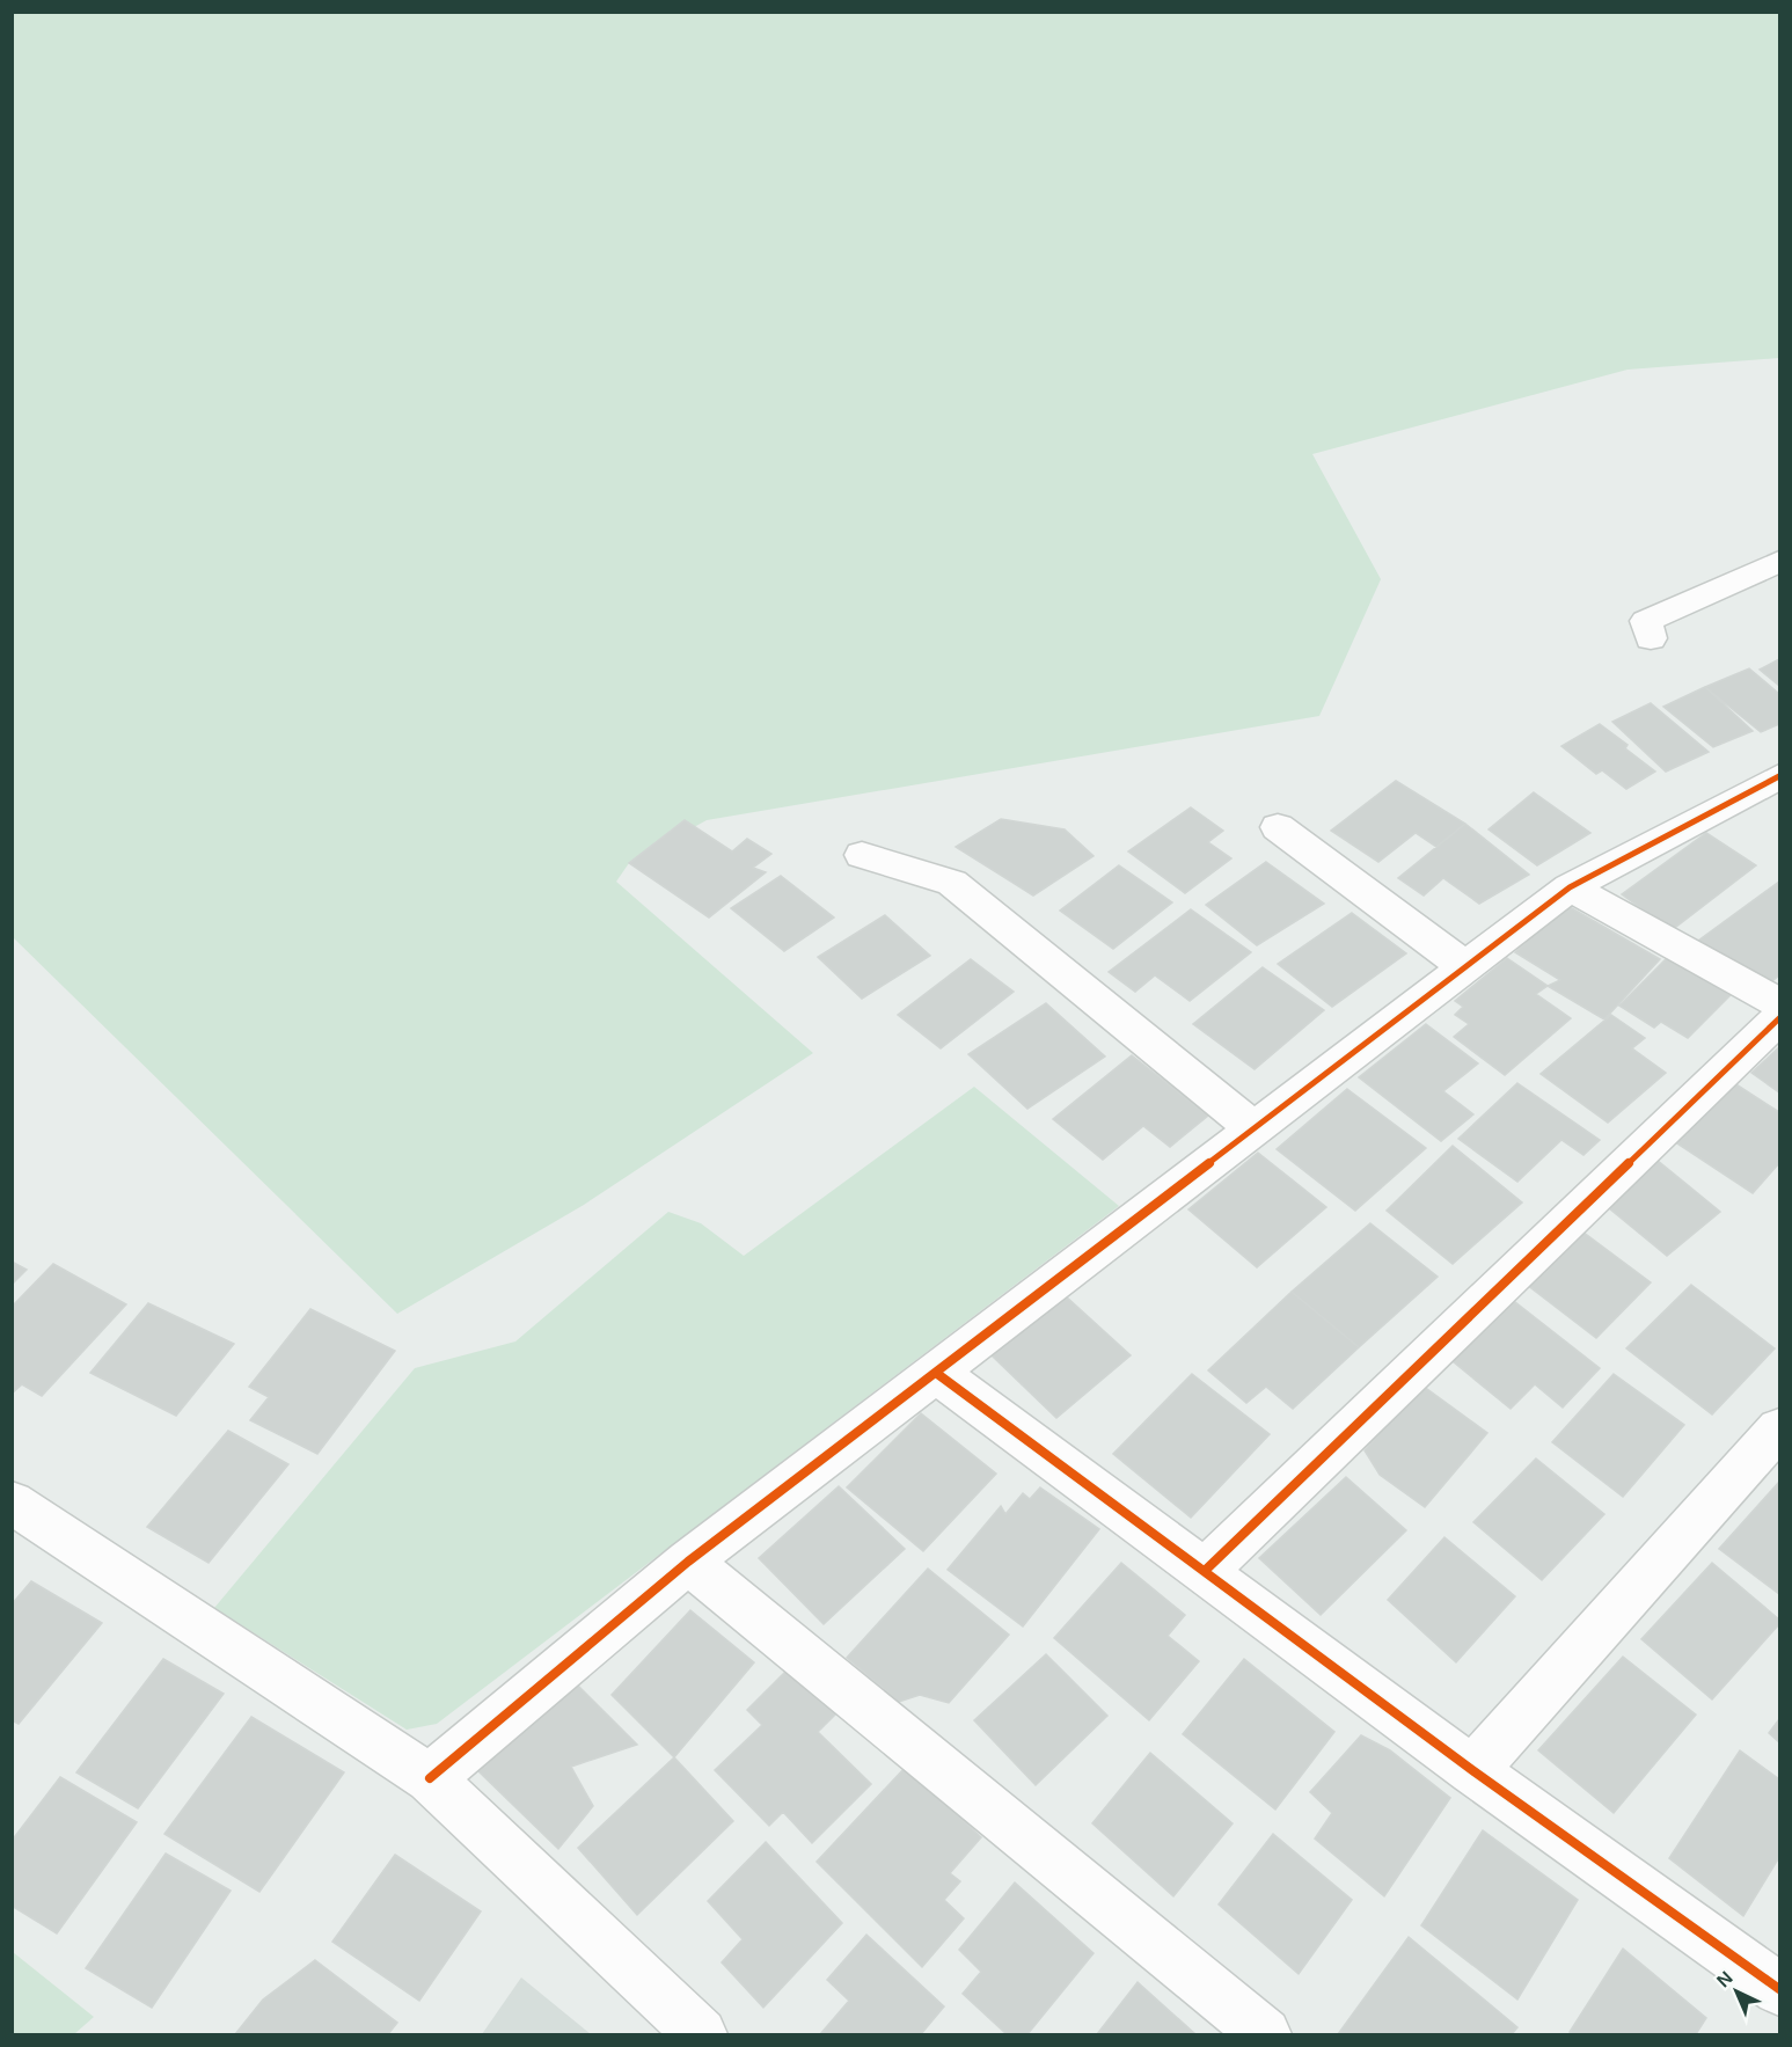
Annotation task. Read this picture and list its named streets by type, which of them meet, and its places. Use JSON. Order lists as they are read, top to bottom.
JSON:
{
  "north": "top left"
}
